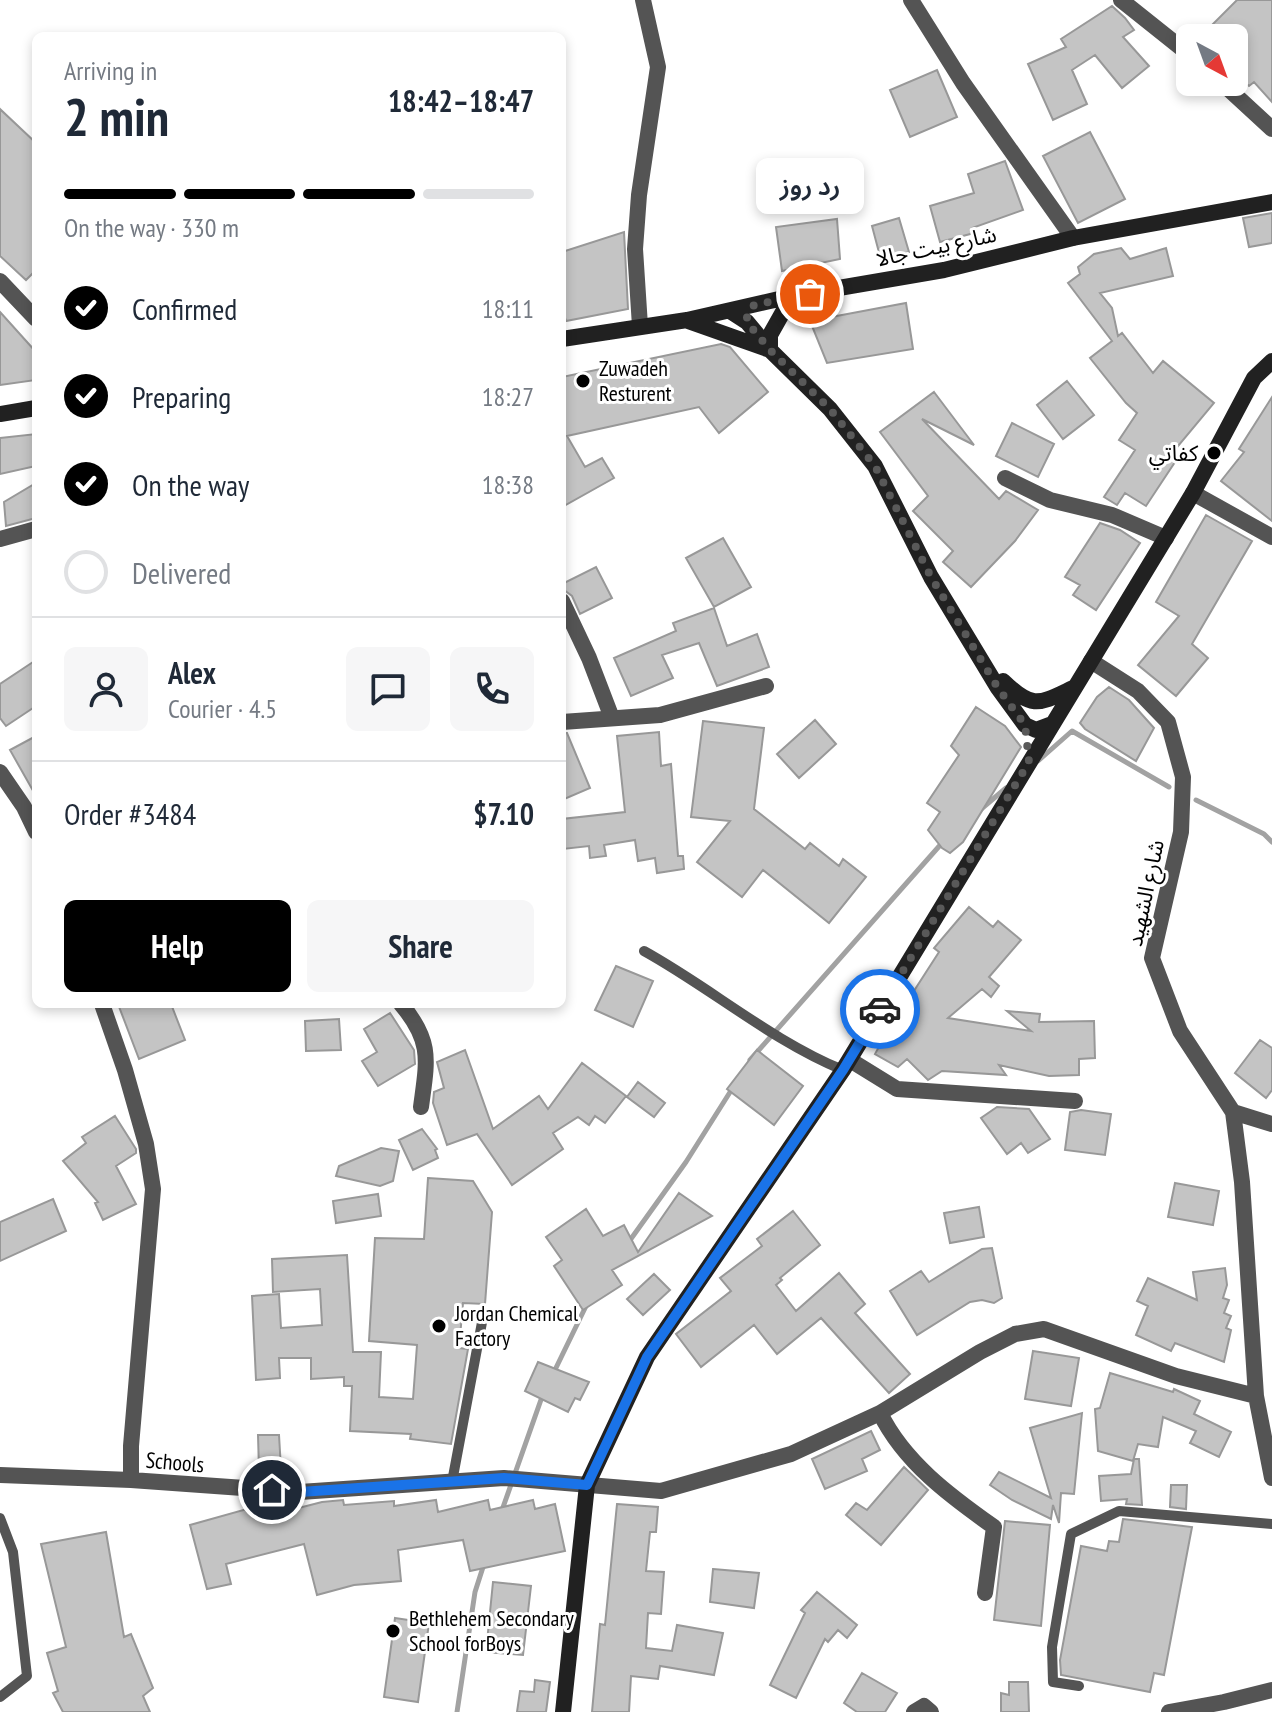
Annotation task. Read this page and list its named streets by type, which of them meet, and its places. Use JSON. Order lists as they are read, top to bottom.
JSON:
{
  "streets": {
    "street": ["شارع بيت جالا", "شارع الشهيد", "Schools"]
  },
  "places": [
    "رد روز",
    "Zuwadeh Resturent",
    "كفاتي",
    "Jordan Chemical Factory",
    "Bethlehem Secondary School forBoys"
  ],
  "north": "bottom right",
  "page": {
    "heading": ["2 min", "Arriving in", "18:42–18:47"],
    "panel": [
      "Alex",
      "Courier · 4.5",
      "Order #3484",
      "$7.10"
    ],
    "bubble": "رد روز",
    "bar": "On the way · 330 m",
    "list": [
      ["Confirmed", "18:11"],
      ["Preparing", "18:27"],
      ["On the way", "18:38"],
      "Delivered"
    ],
    "buttons": ["Help", "Share"]
  }
}
